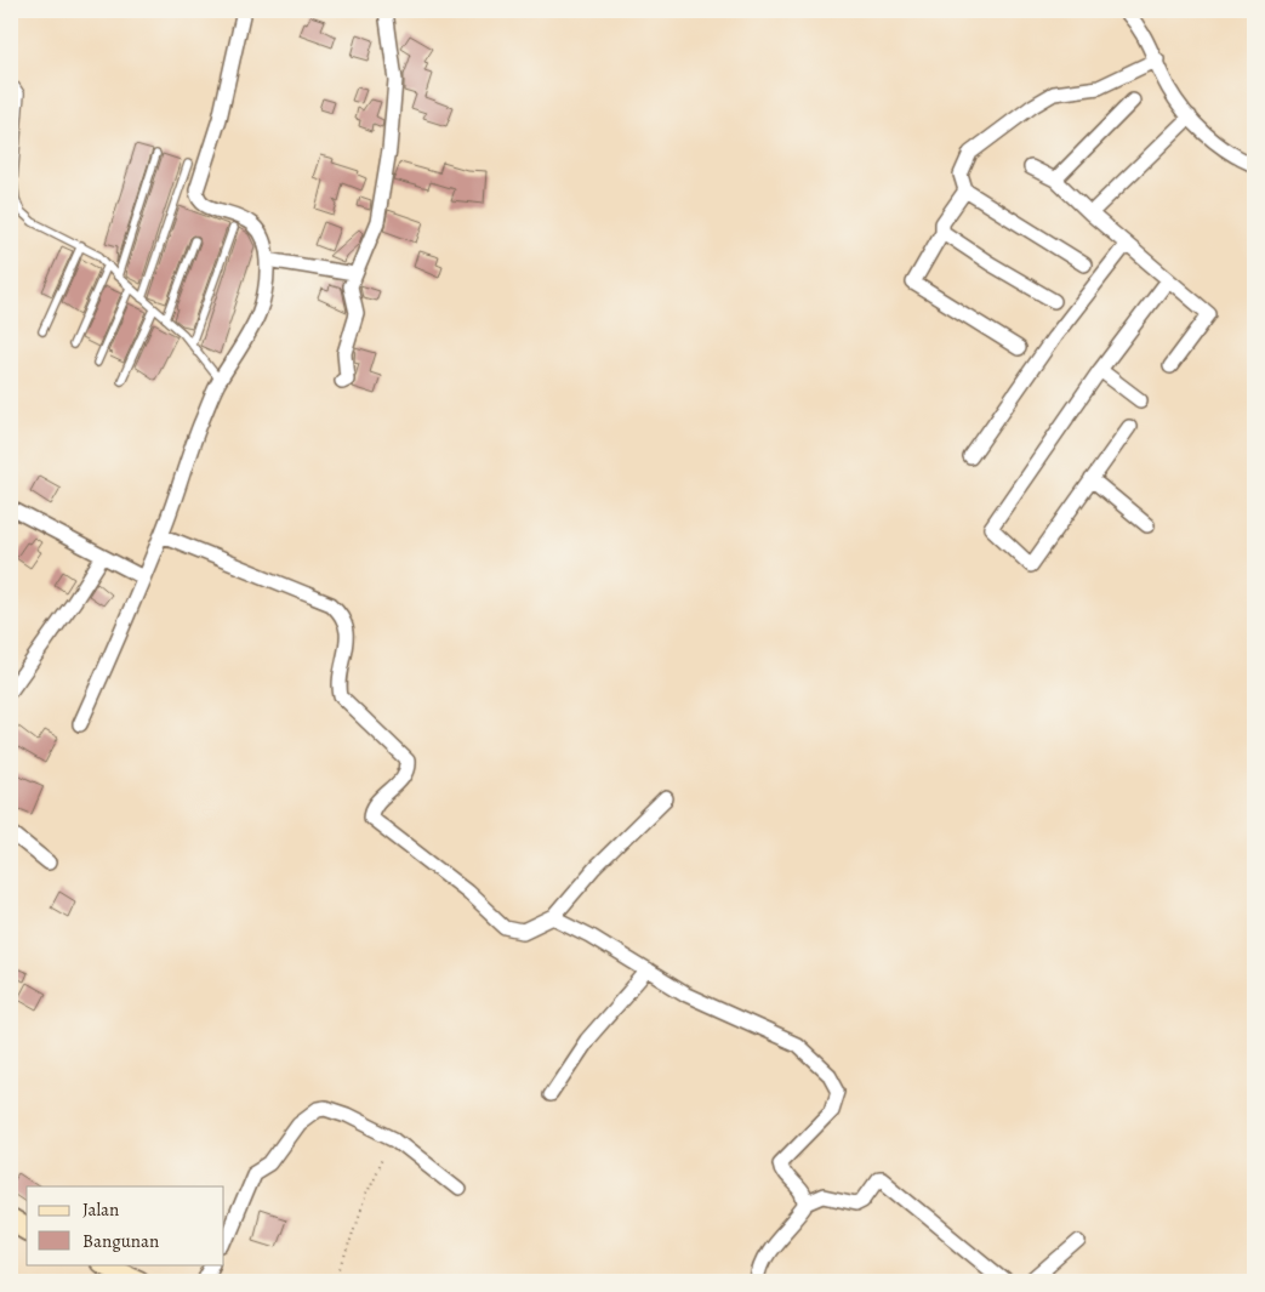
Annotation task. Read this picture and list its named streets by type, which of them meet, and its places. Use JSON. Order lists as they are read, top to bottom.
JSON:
{
  "legend": ["Jalan", "Bangunan"]
}
